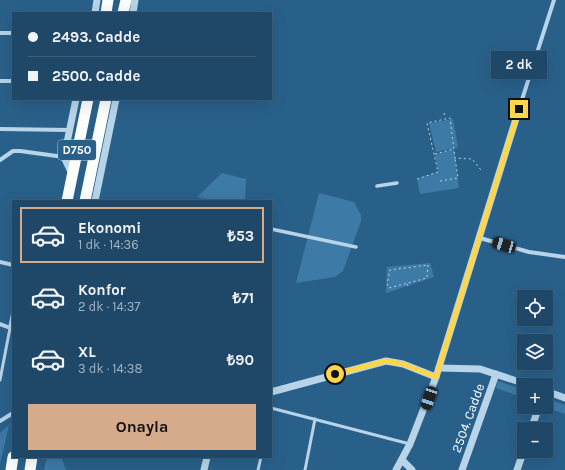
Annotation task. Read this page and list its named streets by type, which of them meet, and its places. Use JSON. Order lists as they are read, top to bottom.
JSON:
{
  "streets": {
    "highway": ["D750"],
    "street": ["2504. Cadde"]
  },
  "page": {
    "banner": ["2493. Cadde", "2500. Cadde"],
    "bubble": "2 dk",
    "list": [
      {
        "name": "Ekonomi",
        "note": "1 dk · 14:36",
        "value": "₺53"
      },
      {
        "name": "Konfor",
        "note": "2 dk · 14:37",
        "value": "₺71"
      },
      {
        "name": "XL",
        "note": "3 dk · 14:38",
        "value": "₺90"
      }
    ],
    "map_buttons": ["+", "−"],
    "buttons": "Onayla"
  }
}
